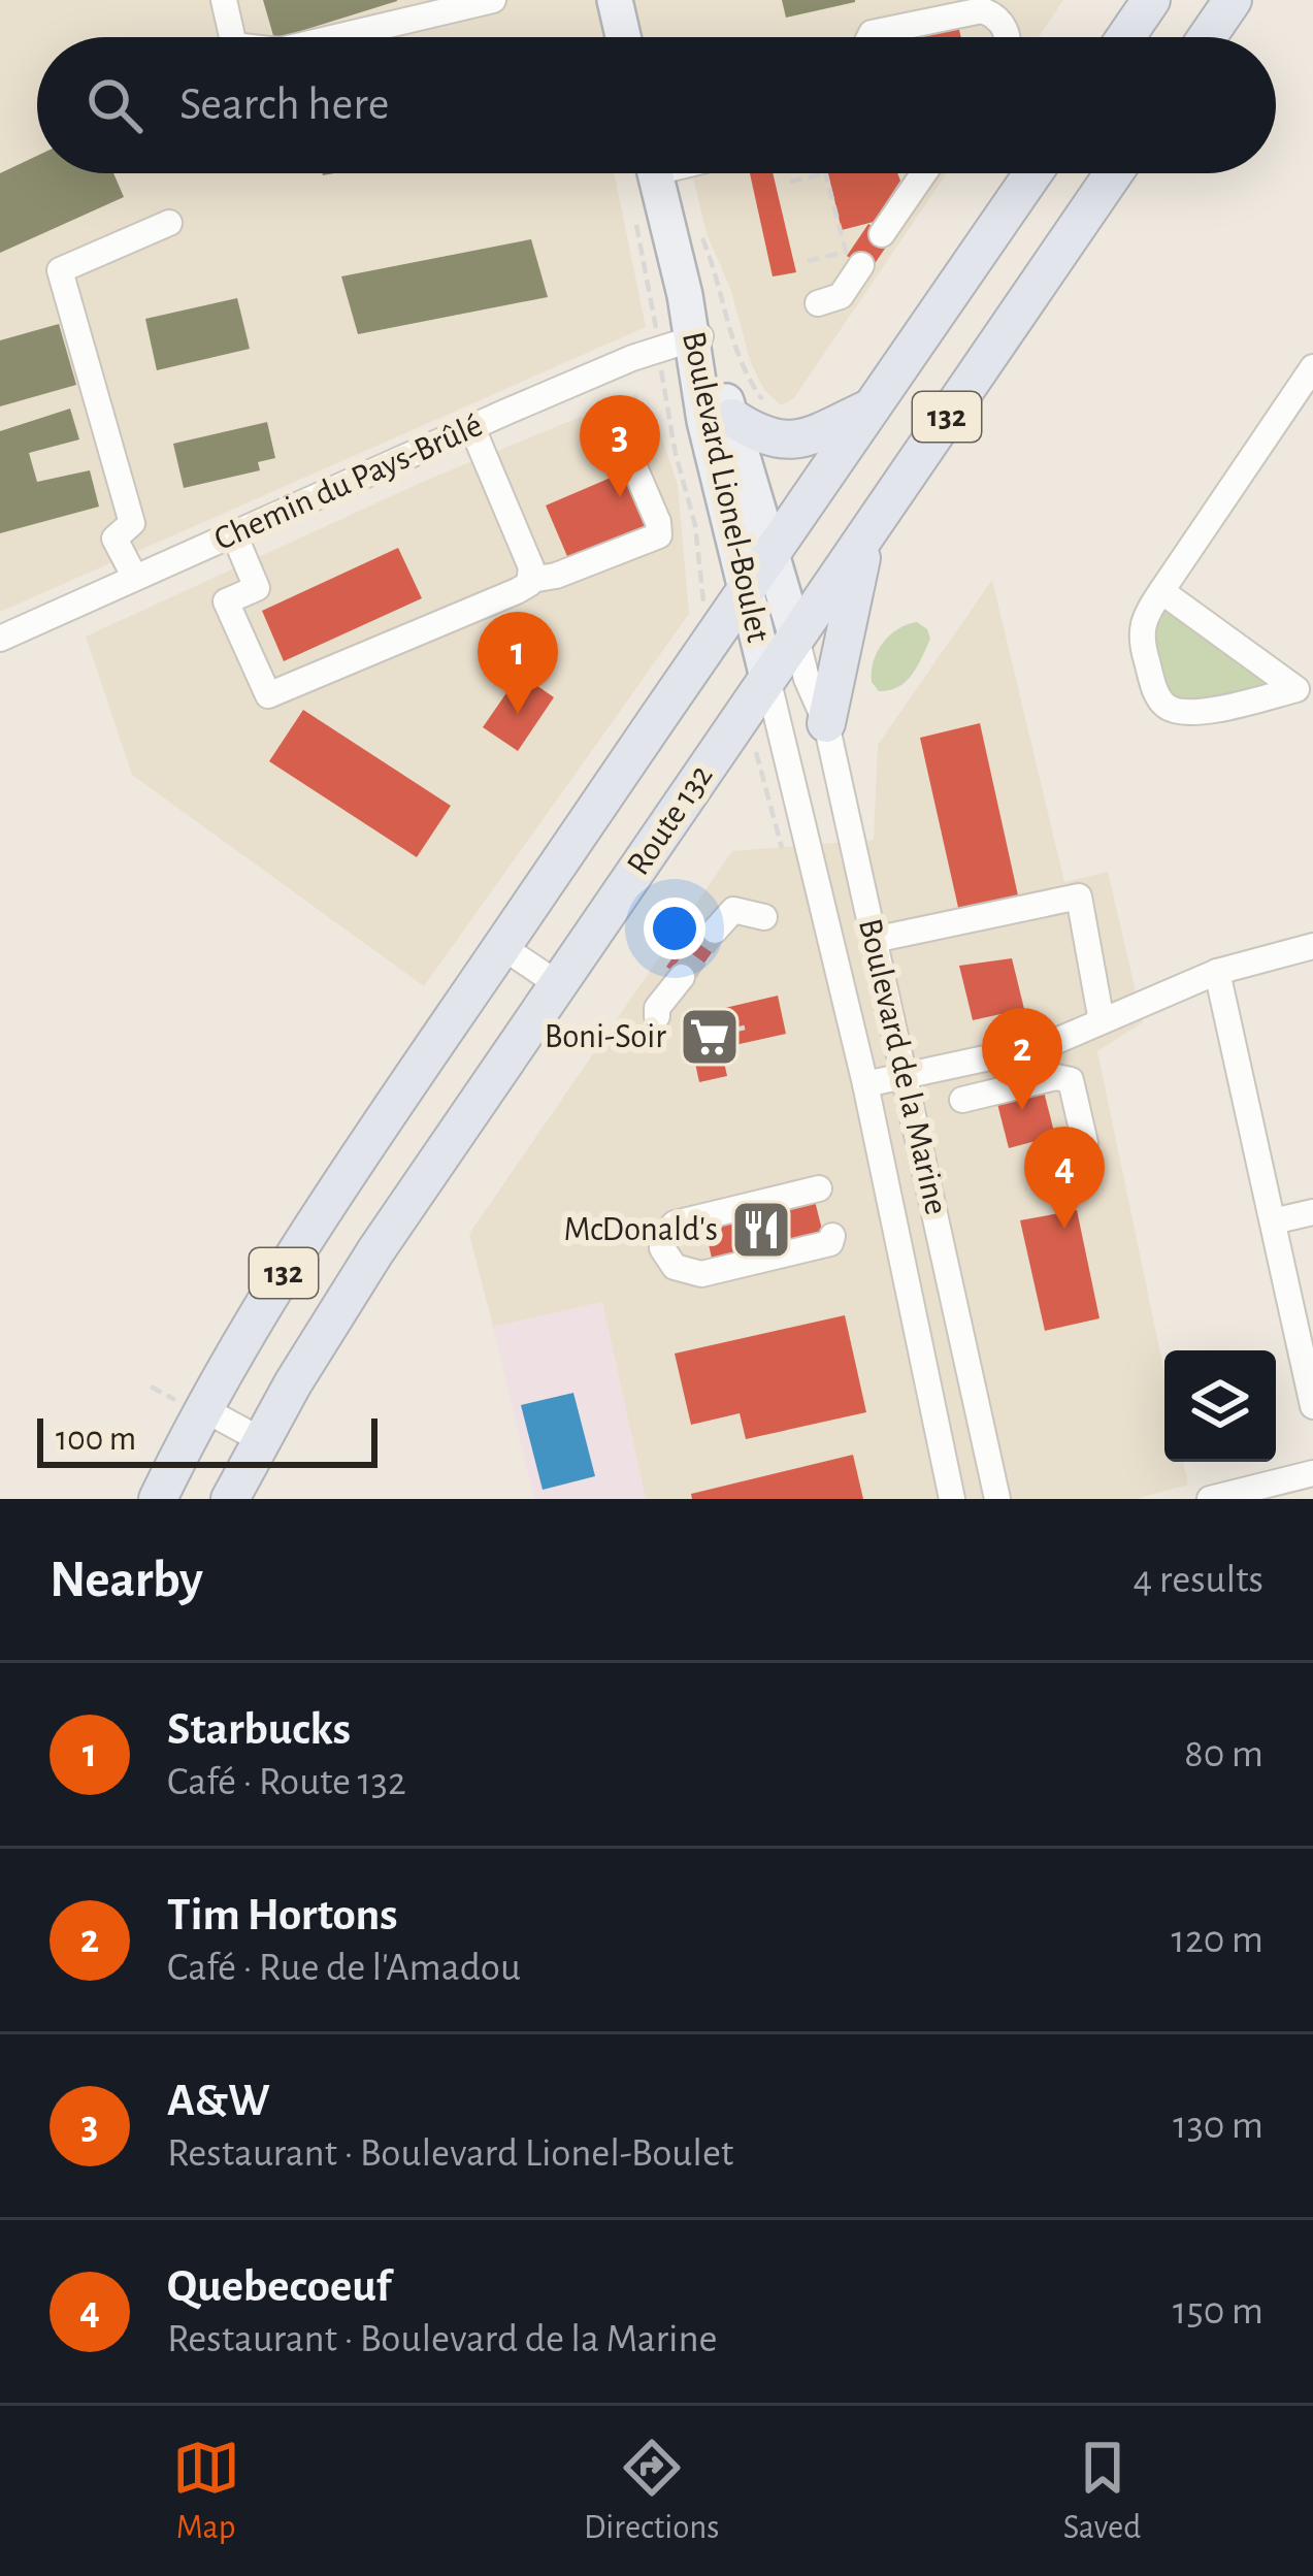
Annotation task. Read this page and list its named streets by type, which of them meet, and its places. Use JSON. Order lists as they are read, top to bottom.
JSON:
{
  "streets": {
    "highway": ["132", "Route 132"],
    "main road": ["Boulevard Lionel-Boulet"],
    "street": ["Chemin du Pays-Brûlé", "Boulevard de la Marine"]
  },
  "crossings": [
    ["Chemin du Pays-Brûlé", "Boulevard Lionel-Boulet"],
    ["Boulevard Lionel-Boulet", "Route 132"],
    ["Boulevard Lionel-Boulet", "Boulevard de la Marine"],
    ["Route 132", "Boulevard de la Marine"]
  ],
  "places": {
    "supermarket": ["Boni-Soir"],
    "restaurant": ["McDonald's"]
  },
  "scale_bar": "100 m",
  "page": {
    "search": "Search here",
    "pins": [
      "3",
      "1",
      "2",
      "4"
    ],
    "scale": "100 m",
    "heading": ["Nearby", "4 results"],
    "list": [
      {
        "mark": "1",
        "name": "Starbucks",
        "note": "Café · Route 132",
        "value": "80 m"
      },
      {
        "mark": "2",
        "name": "Tim Hortons",
        "note": "Café · Rue de l'Amadou",
        "value": "120 m"
      },
      {
        "mark": "3",
        "name": "A&W",
        "note": "Restaurant · Boulevard Lionel-Boulet",
        "value": "130 m"
      },
      {
        "mark": "4",
        "name": "Quebecoeuf",
        "note": "Restaurant · Boulevard de la Marine",
        "value": "150 m"
      }
    ],
    "nav": ["Map", "Directions", "Saved"]
  }
}
